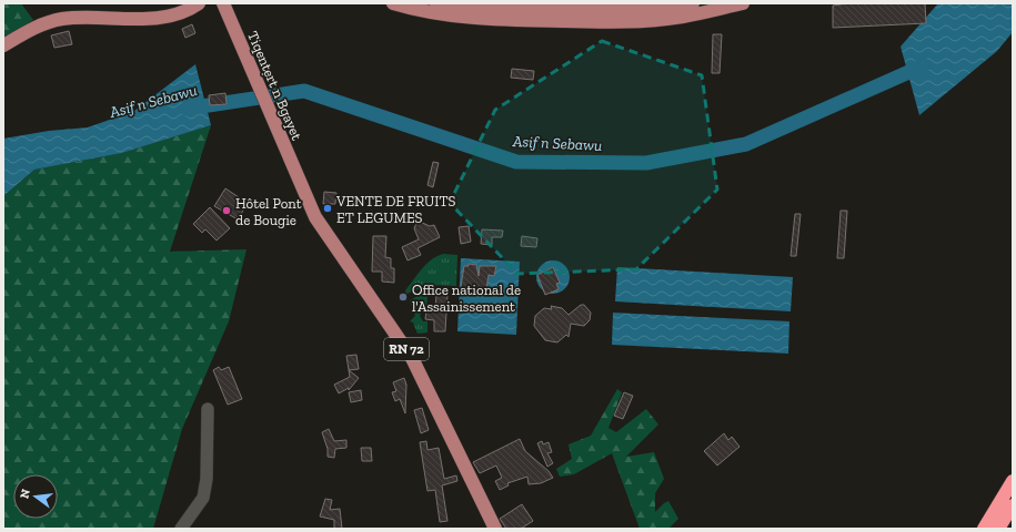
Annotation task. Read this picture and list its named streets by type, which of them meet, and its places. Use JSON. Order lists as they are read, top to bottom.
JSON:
{
  "streets": {
    "main road": ["Tiqenṭert n Bgayet", "RN 72"]
  },
  "water": ["Asif n Sebawu"],
  "places": ["VENTE DE FRUITS ET LEGUMES", "Hôtel Pont de Bougie", "Office national de l'Assainissement"],
  "north": "left"
}
